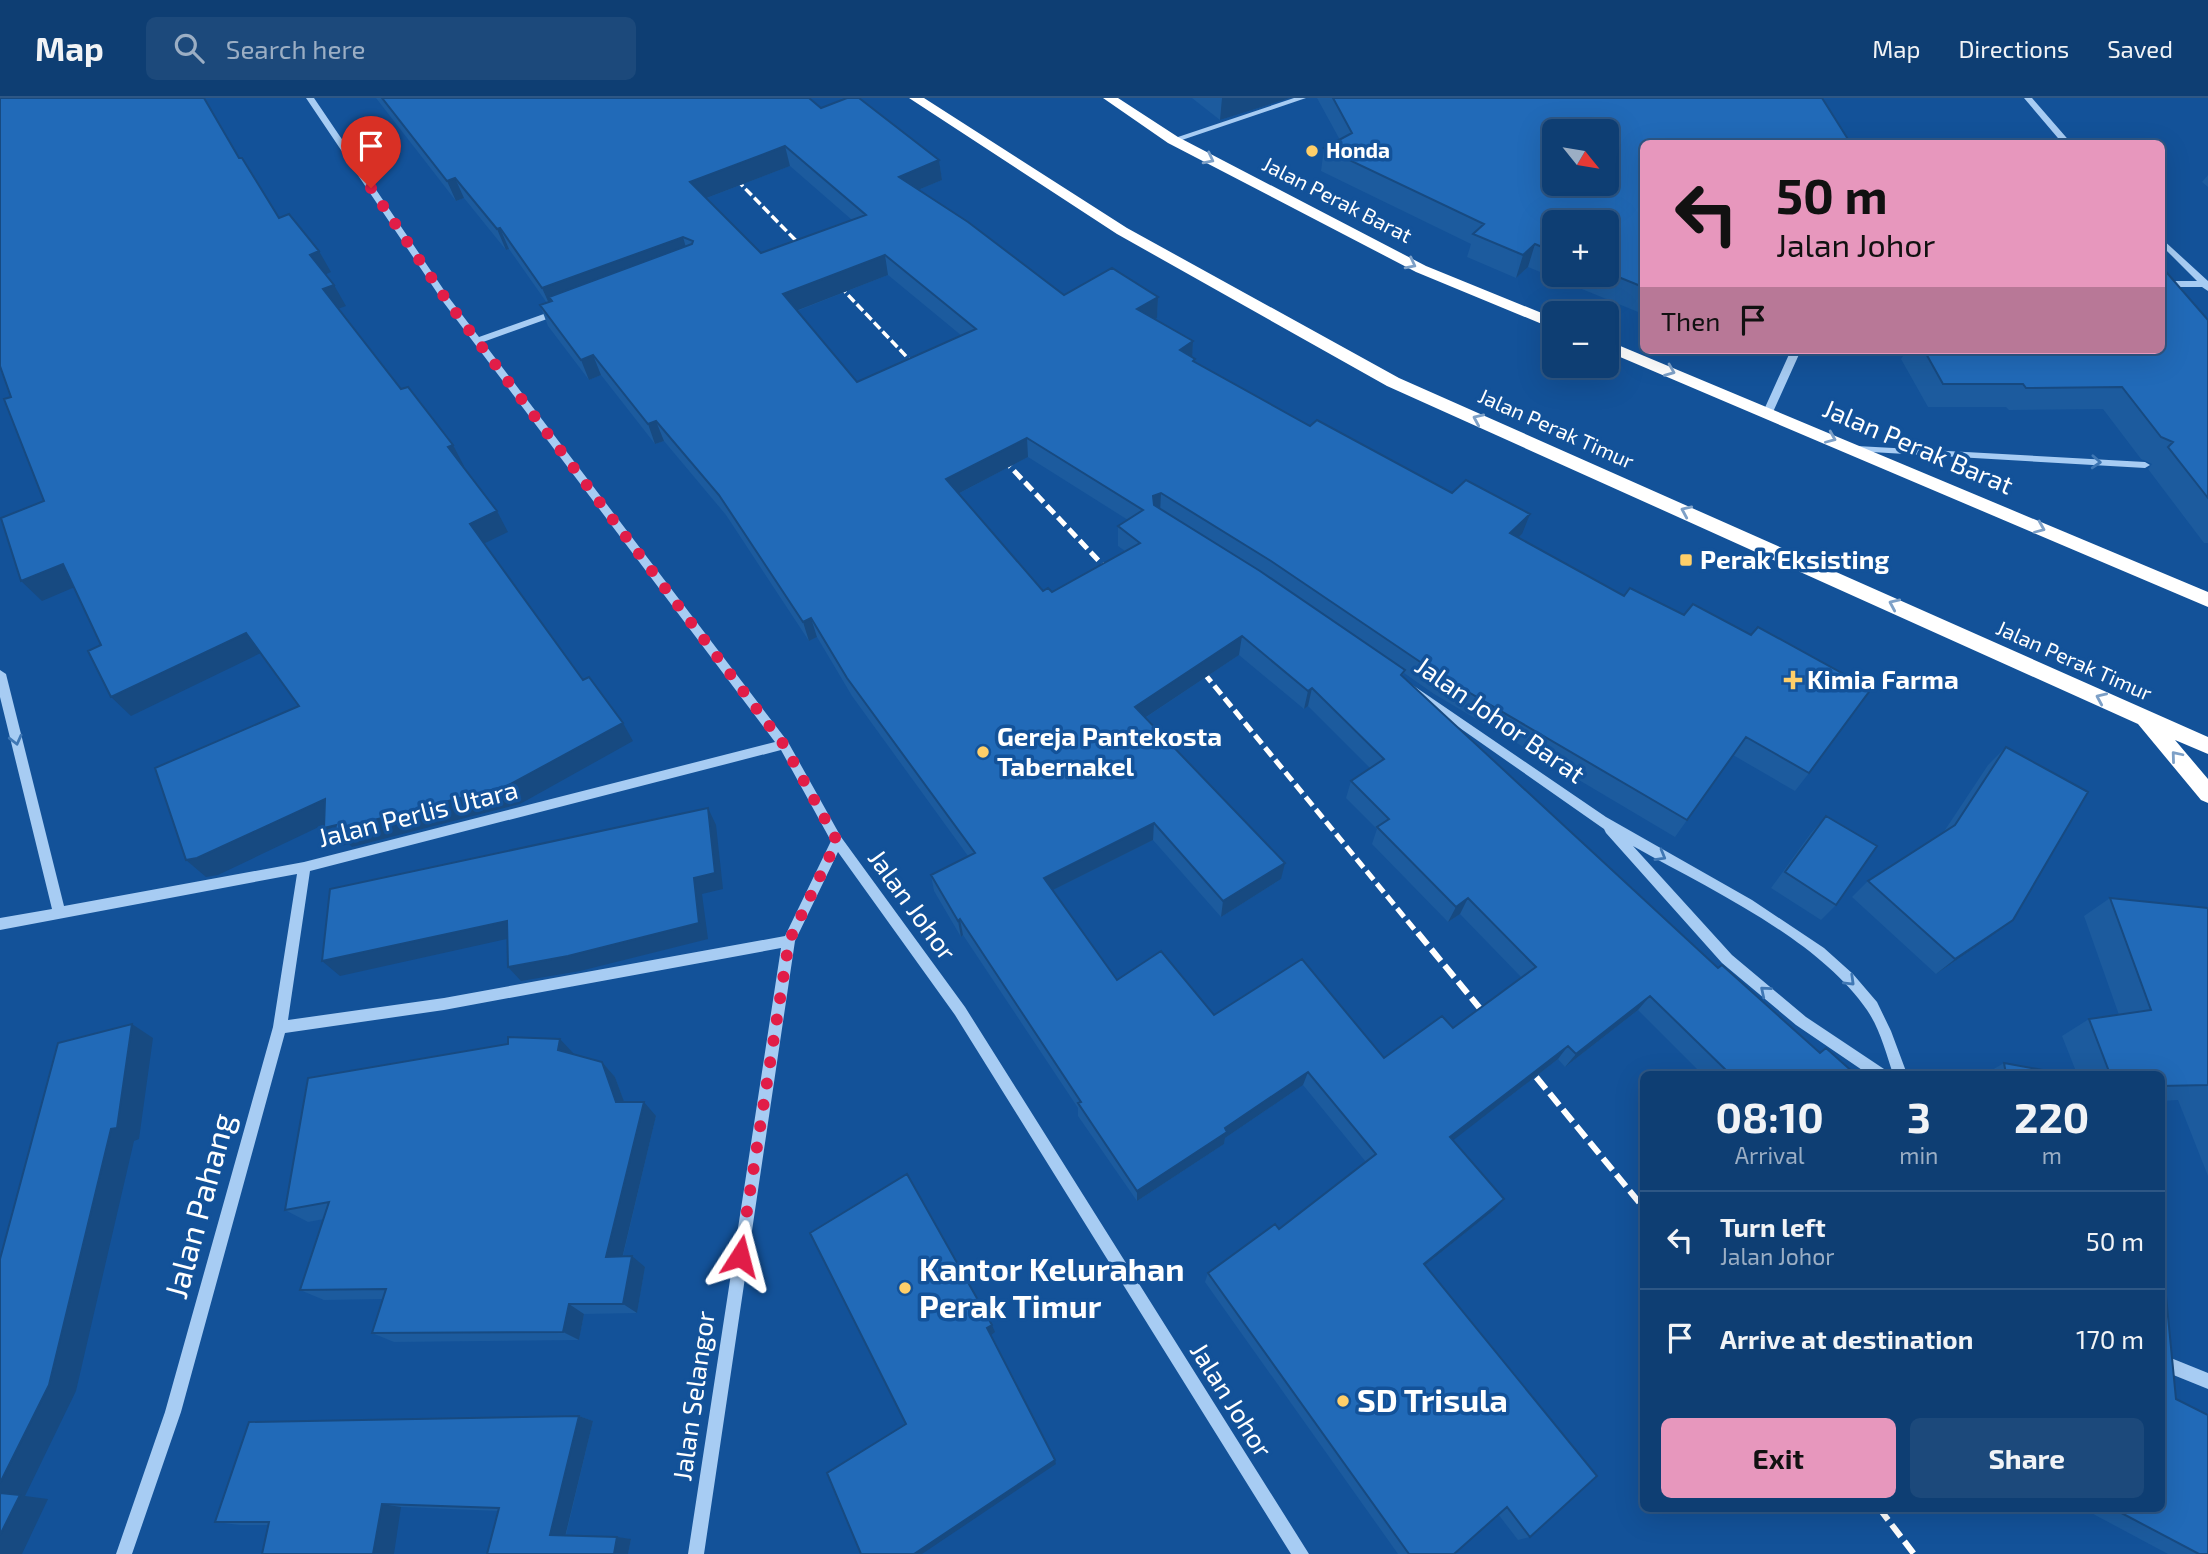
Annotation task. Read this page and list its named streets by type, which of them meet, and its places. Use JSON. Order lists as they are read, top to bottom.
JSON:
{
  "streets": {
    "highway": ["Jalan Perak Barat", "Jalan Perak Timur"],
    "street": [
      "Jalan Johor Barat",
      "Jalan Perlis Utara",
      "Jalan Johor",
      "Jalan Pahang",
      "Jalan Selangor"
    ]
  },
  "crossings": [
    ["Jalan Perlis Utara", "Jalan Johor"],
    ["Jalan Perlis Utara", "Jalan Pahang"],
    ["Jalan Johor", "Jalan Selangor"]
  ],
  "one_way": ["Jalan Perak Barat", "Jalan Perak Timur"],
  "places": {
    "other": [
      "Honda",
      "Gereja Pantekosta Tabernakel",
      "Kantor Kelurahan Perak Timur",
      "SD Trisula"
    ],
    "transit": ["Perak Eksisting"],
    "health": ["Kimia Farma"]
  },
  "north": "bottom right",
  "page": {
    "header": "Map",
    "search": "Search here",
    "nav": ["Map", "Directions", "Saved"],
    "map_buttons": ["+", "−"],
    "turn": ["50 m", "Jalan Johor"],
    "then": "Then",
    "eta": [
      "08:10",
      "Arrival",
      "3",
      "min",
      "220",
      "m"
    ],
    "list": [
      {
        "name": "Turn left",
        "note": "Jalan Johor",
        "value": "50 m"
      },
      {
        "name": "Arrive at destination",
        "value": "170 m"
      }
    ],
    "buttons": ["Exit", "Share"]
  }
}
